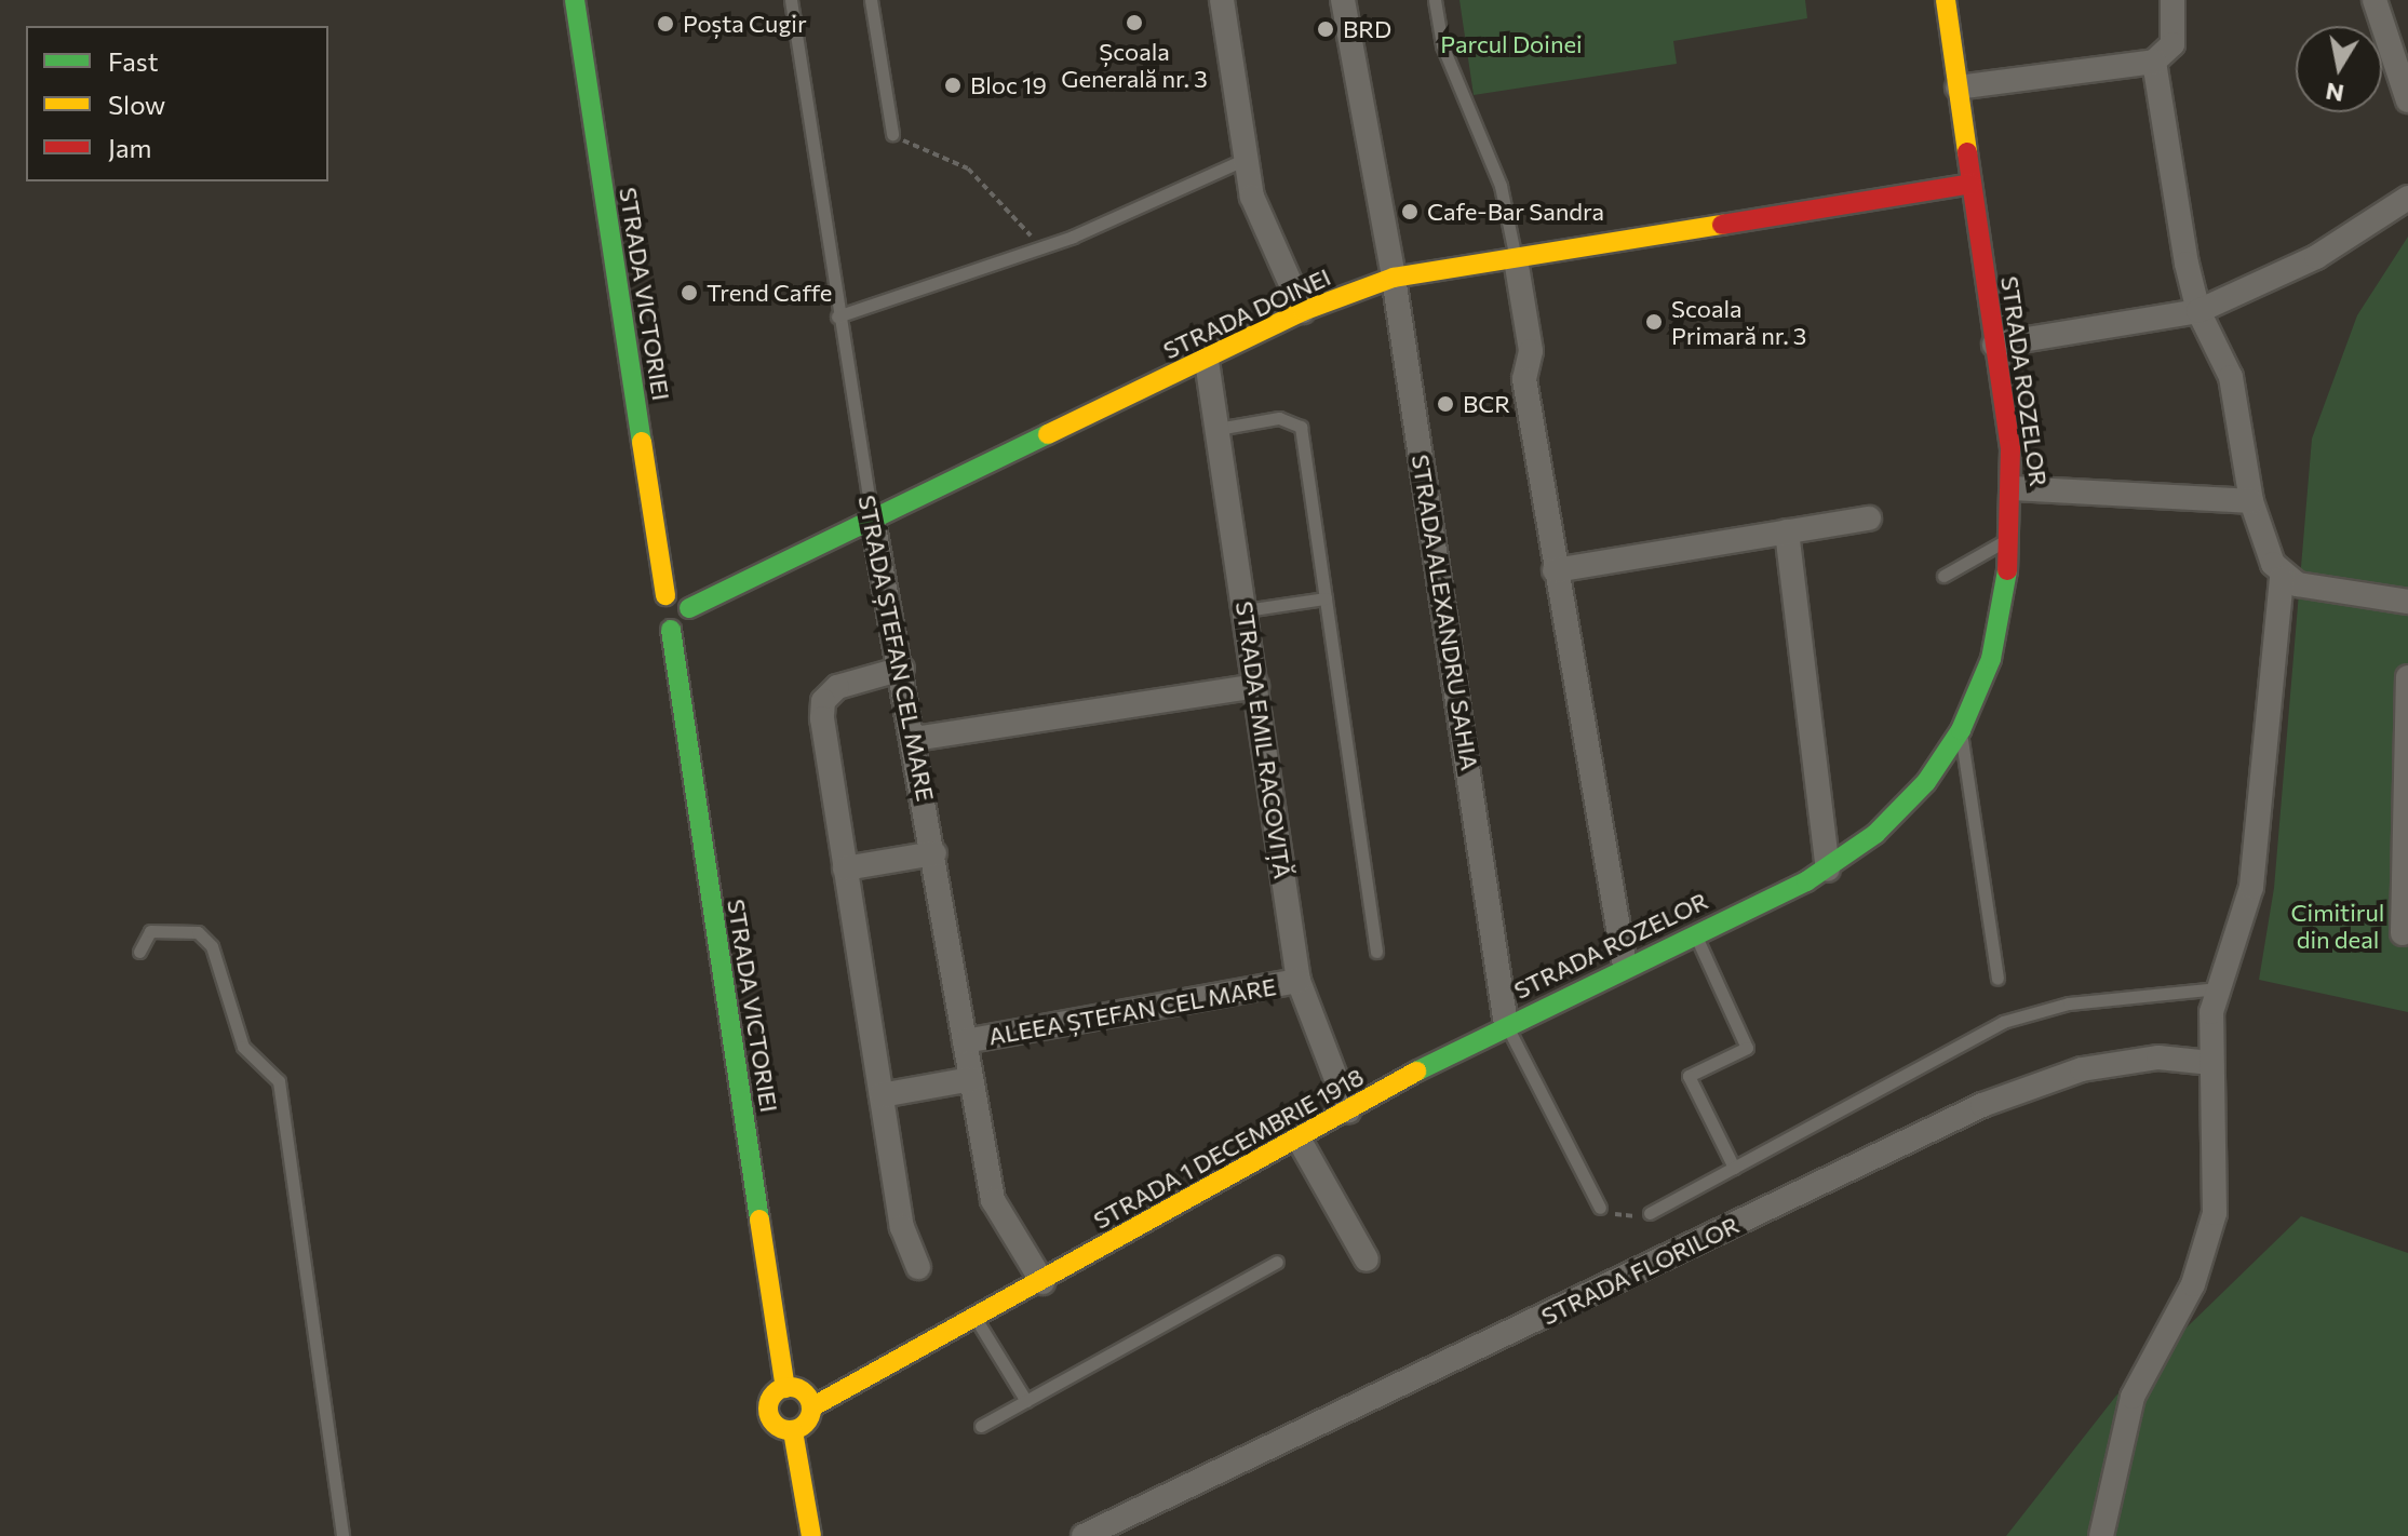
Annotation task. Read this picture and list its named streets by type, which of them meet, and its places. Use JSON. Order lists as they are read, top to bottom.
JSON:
{
  "streets": {
    "street": [
      "STRADA VICTORIEI",
      "STRADA DOINEI",
      "STRADA ROZELOR",
      "STRADA ALEXANDRU SAHIA",
      "STRADA ȘTEFAN CEL MARE",
      "STRADA EMIL RACOVIȚĂ",
      "ALEEA ȘTEFAN CEL MARE",
      "STRADA 1 DECEMBRIE 1918",
      "STRADA FLORILOR"
    ]
  },
  "crossings": [
    ["STRADA VICTORIEI", "STRADA 1 DECEMBRIE 1918"],
    ["STRADA DOINEI", "STRADA ROZELOR"],
    ["STRADA DOINEI", "STRADA ALEXANDRU SAHIA"],
    ["STRADA DOINEI", "STRADA ȘTEFAN CEL MARE"],
    ["STRADA DOINEI", "STRADA EMIL RACOVIȚĂ"],
    ["STRADA ROZELOR", "STRADA ALEXANDRU SAHIA"],
    ["STRADA ROZELOR", "STRADA 1 DECEMBRIE 1918"],
    ["STRADA ALEXANDRU SAHIA", "STRADA 1 DECEMBRIE 1918"],
    ["STRADA ȘTEFAN CEL MARE", "ALEEA ȘTEFAN CEL MARE"],
    ["STRADA ȘTEFAN CEL MARE", "STRADA 1 DECEMBRIE 1918"],
    ["STRADA EMIL RACOVIȚĂ", "ALEEA ȘTEFAN CEL MARE"],
    ["STRADA EMIL RACOVIȚĂ", "STRADA 1 DECEMBRIE 1918"]
  ],
  "parks": ["Parcul Doinei", "Cimitirul din deal"],
  "places": [
    "Școala Generală nr. 3",
    "Poșta Cugir",
    "BRD",
    "Bloc 19",
    "Cafe-Bar Sandra",
    "Trend Caffe",
    "Școala Primară nr. 3",
    "BCR"
  ],
  "legend": ["Fast", "Slow", "Jam"],
  "north": "bottom"
}
